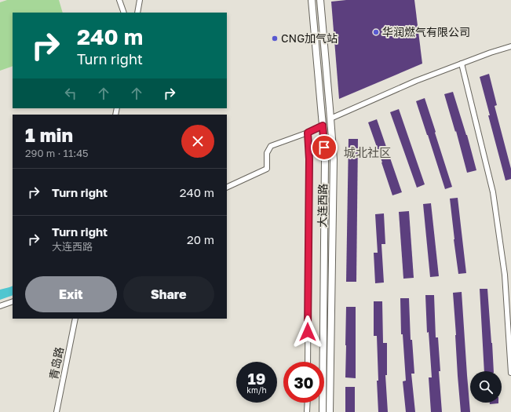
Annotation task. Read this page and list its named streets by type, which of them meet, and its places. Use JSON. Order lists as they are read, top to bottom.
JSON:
{
  "streets": {
    "main road": ["大连西路"],
    "street": ["青岛路"]
  },
  "districts": ["城北社区"],
  "places": ["华润燃气有限公司", "CNG加气站"],
  "page": {
    "turn": ["240 m", "Turn right"],
    "heading": ["1 min", "290 m · 11:45"],
    "list": [
      {
        "name": "Turn right",
        "value": "240 m"
      },
      {
        "name": "Turn right",
        "note": "大连西路",
        "value": "20 m"
      }
    ],
    "buttons": ["Exit", "Share"],
    "speed": "19 km/h",
    "limit": "30"
  }
}
